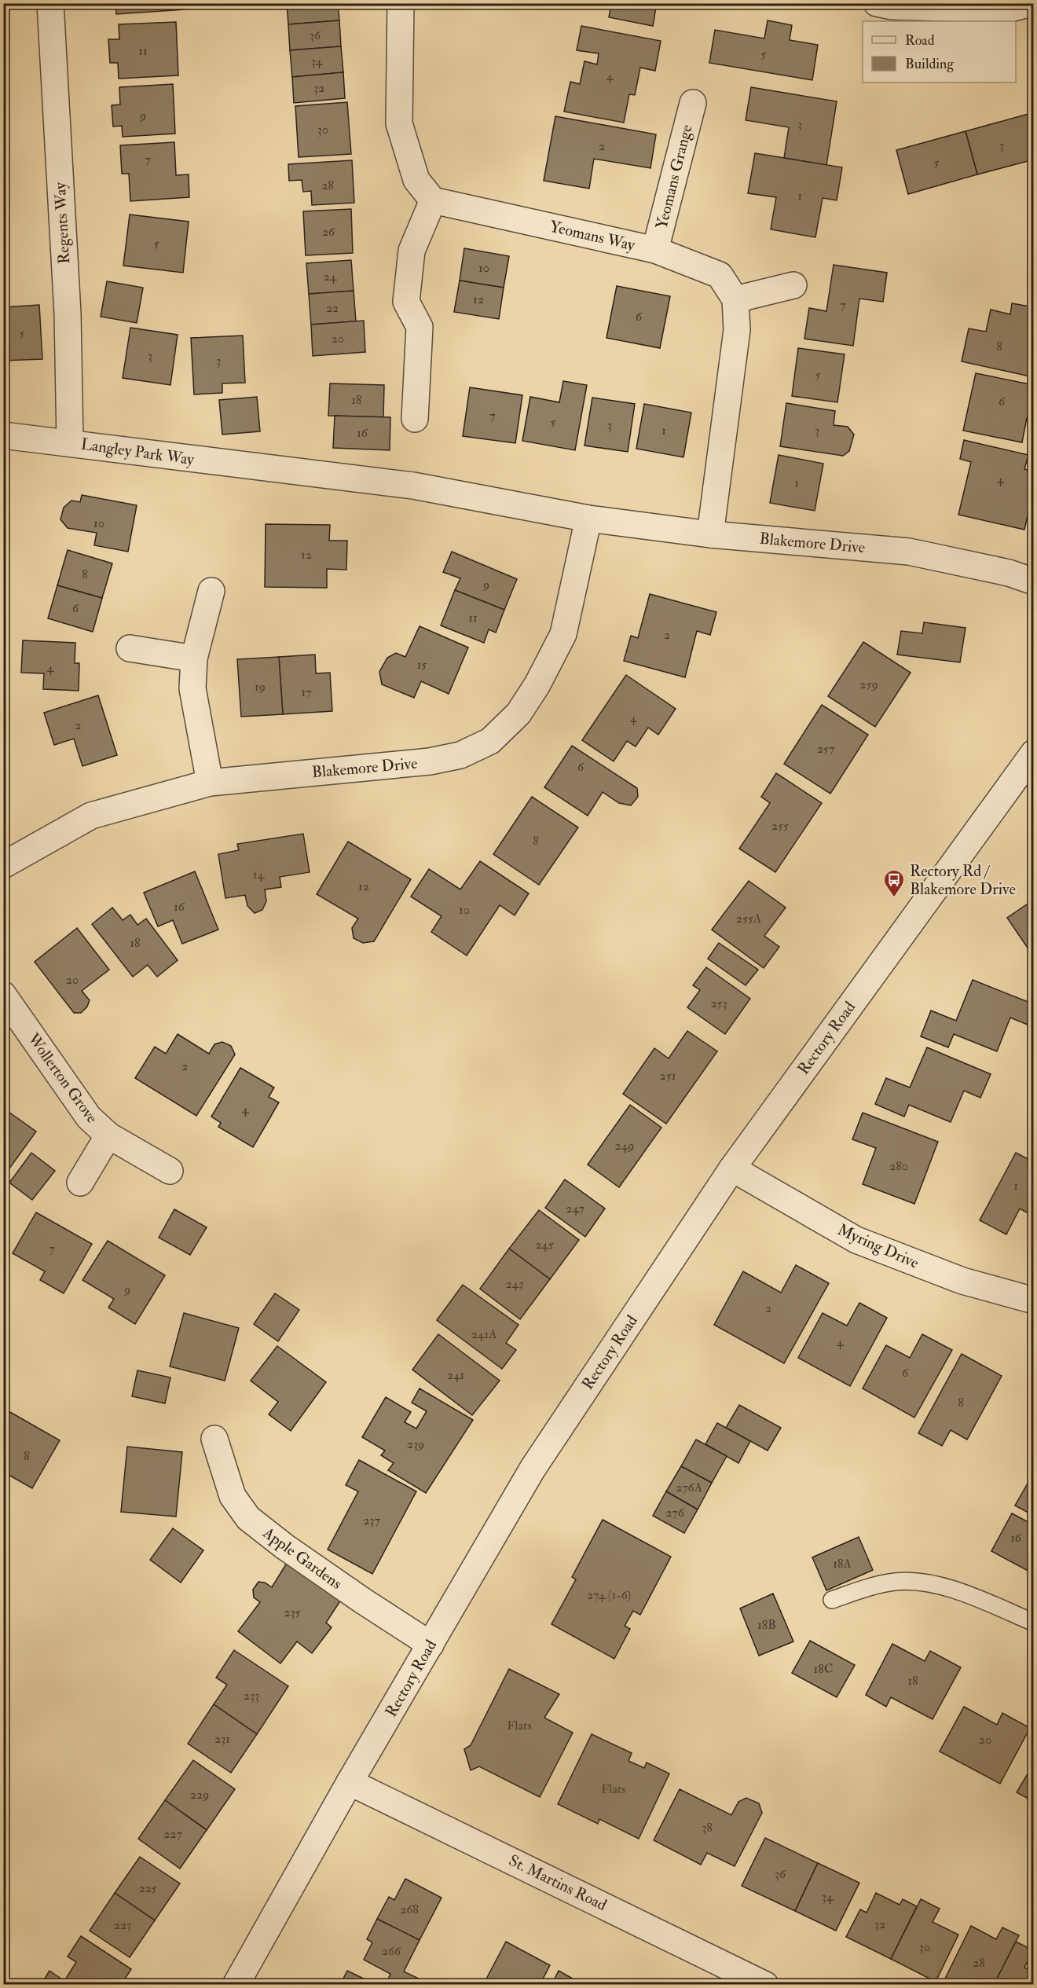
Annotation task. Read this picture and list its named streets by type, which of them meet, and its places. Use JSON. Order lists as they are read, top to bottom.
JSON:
{
  "streets": {
    "street": [
      "Yeomans Grange",
      "Regents Way",
      "Yeomans Way",
      "Langley Park Way",
      "Blakemore Drive",
      "Rectory Road",
      "Wollerton Grove",
      "Myring Drive",
      "Apple Gardens",
      "St. Martins Road"
    ]
  },
  "crossings": [
    ["Yeomans Grange", "Yeomans Way"],
    ["Regents Way", "Langley Park Way"],
    ["Yeomans Way", "Blakemore Drive"],
    ["Langley Park Way", "Blakemore Drive"],
    ["Rectory Road", "Myring Drive"],
    ["Rectory Road", "Apple Gardens"],
    ["Rectory Road", "St. Martins Road"]
  ],
  "places": {
    "bus stop": ["Rectory Rd / Blakemore Drive"]
  },
  "house_numbers": [
    "36",
    "11",
    "5",
    "34",
    "4",
    "32",
    "9",
    "3",
    "30",
    "3",
    "2",
    "7",
    "5",
    "28",
    "1",
    "26",
    "5",
    "10",
    "24",
    "12",
    "7",
    "22",
    "6",
    "5",
    "20",
    "8",
    "3",
    "3",
    "5",
    "18",
    "6",
    "7",
    "5",
    "3",
    "1",
    "3",
    "16",
    "4",
    "1",
    "10",
    "12",
    "8",
    "9",
    "6",
    "11",
    "2",
    "15",
    "4",
    "259",
    "19",
    "17",
    "4",
    "2",
    "257",
    "6",
    "255",
    "8",
    "14",
    "12",
    "16",
    "10",
    "255A",
    "18",
    "20",
    "253",
    "2",
    "251",
    "4",
    "249",
    "280",
    "1",
    "247",
    "245",
    "7",
    "243",
    "9",
    "2",
    "241A",
    "4",
    "6",
    "241",
    "8",
    "239",
    "8",
    "276A",
    "276",
    "237",
    "16",
    "18A",
    "274 (1-6)",
    "235",
    "18B",
    "18C",
    "18",
    "233",
    "Flats",
    "231",
    "20",
    "Flats",
    "229",
    "38",
    "227",
    "36",
    "225",
    "34",
    "268",
    "32",
    "223",
    "30",
    "266",
    "28"
  ],
  "legend": ["Road", "Building"]
}
